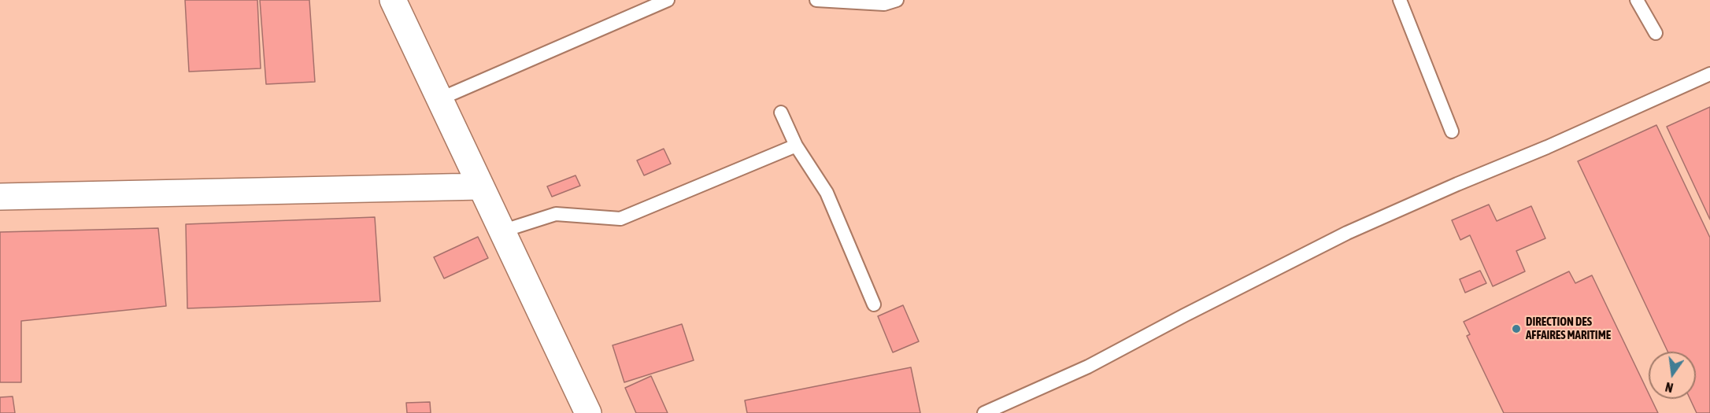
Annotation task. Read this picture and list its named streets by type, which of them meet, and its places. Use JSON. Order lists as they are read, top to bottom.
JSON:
{
  "places": ["DIRECTION DES AFFAIRES MARITIME"],
  "north": "bottom"
}
